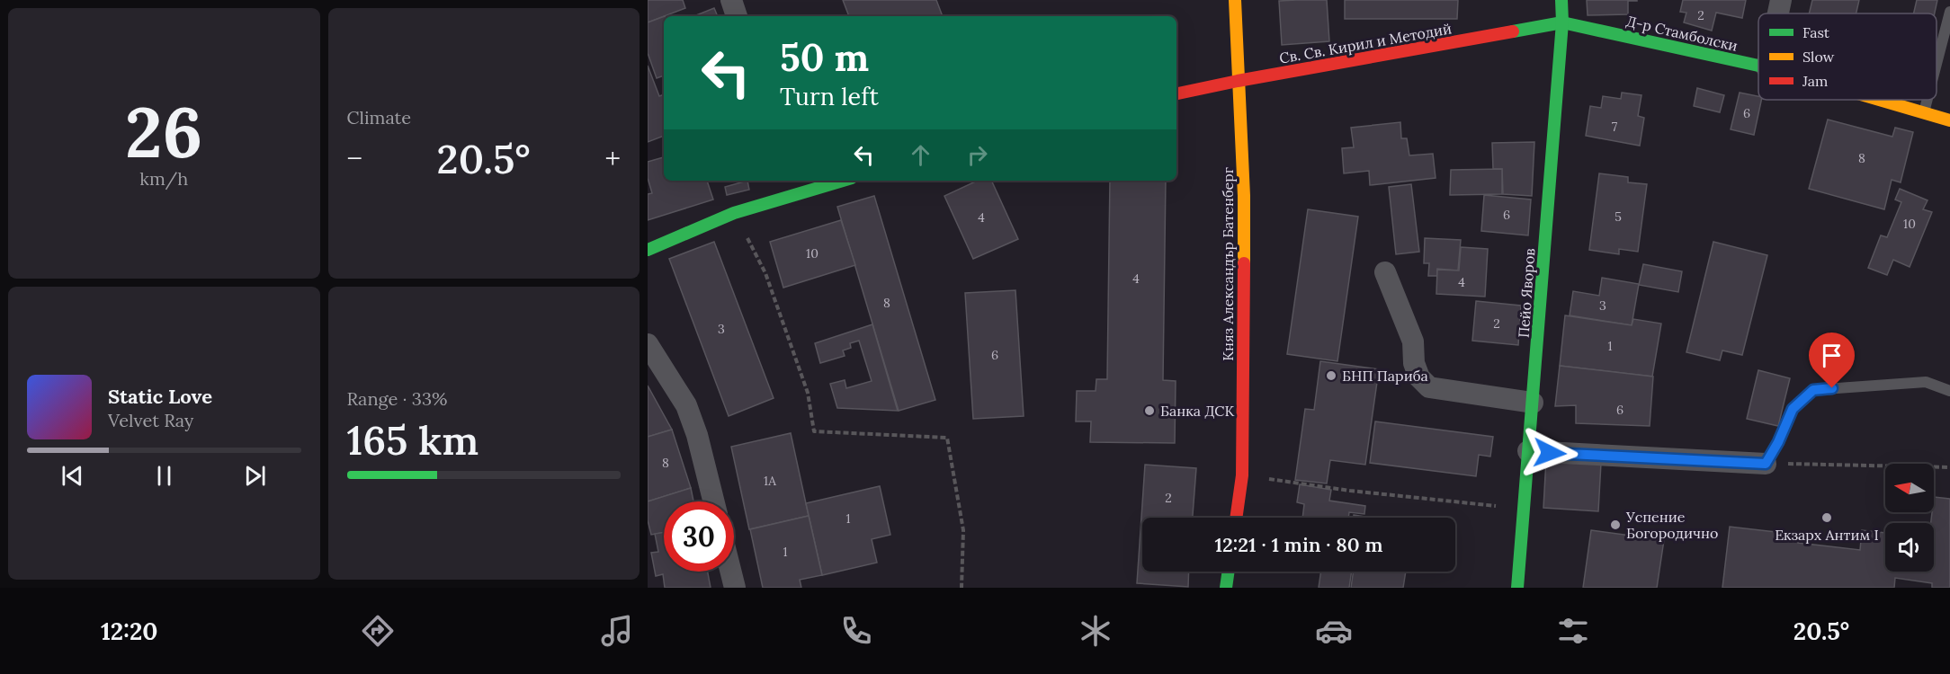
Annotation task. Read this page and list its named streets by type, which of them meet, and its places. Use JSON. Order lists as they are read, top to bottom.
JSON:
{
  "streets": {
    "street": [
      "Д-р Стамболски",
      "Св. Св. Кирил и Методий",
      "Княз Александър Батенберг",
      "Пейо Яворов"
    ]
  },
  "crossings": [
    ["Д-р Стамболски", "Св. Св. Кирил и Методий"],
    ["Д-р Стамболски", "Пейо Яворов"],
    ["Св. Св. Кирил и Методий", "Княз Александър Батенберг"],
    ["Св. Св. Кирил и Методий", "Пейо Яворов"]
  ],
  "places": [
    "БНП Париба",
    "Банка ДСК",
    "Екзарх Антим I",
    "Успение Богородично"
  ],
  "house_numbers": [
    "2",
    "6",
    "7",
    "8",
    "6",
    "5",
    "4",
    "10",
    "10",
    "4",
    "4",
    "8",
    "3",
    "2",
    "3",
    "1",
    "6",
    "6",
    "8",
    "1А",
    "2",
    "1",
    "1"
  ],
  "legend": ["Fast", "Slow", "Jam"],
  "north": "left",
  "page": {
    "tile": [
      ["26", "km/h"],
      "Climate",
      ["Range · 33%", "165 km"]
    ],
    "turn": ["50 m", "Turn left"],
    "heat": ["−", "20.5°", "+"],
    "song": ["Static Love", "Velvet Ray"],
    "limit": "30",
    "trip": "12:21 · 1 min · 80 m",
    "tabs": ["12:20", "20.5°"]
  }
}
